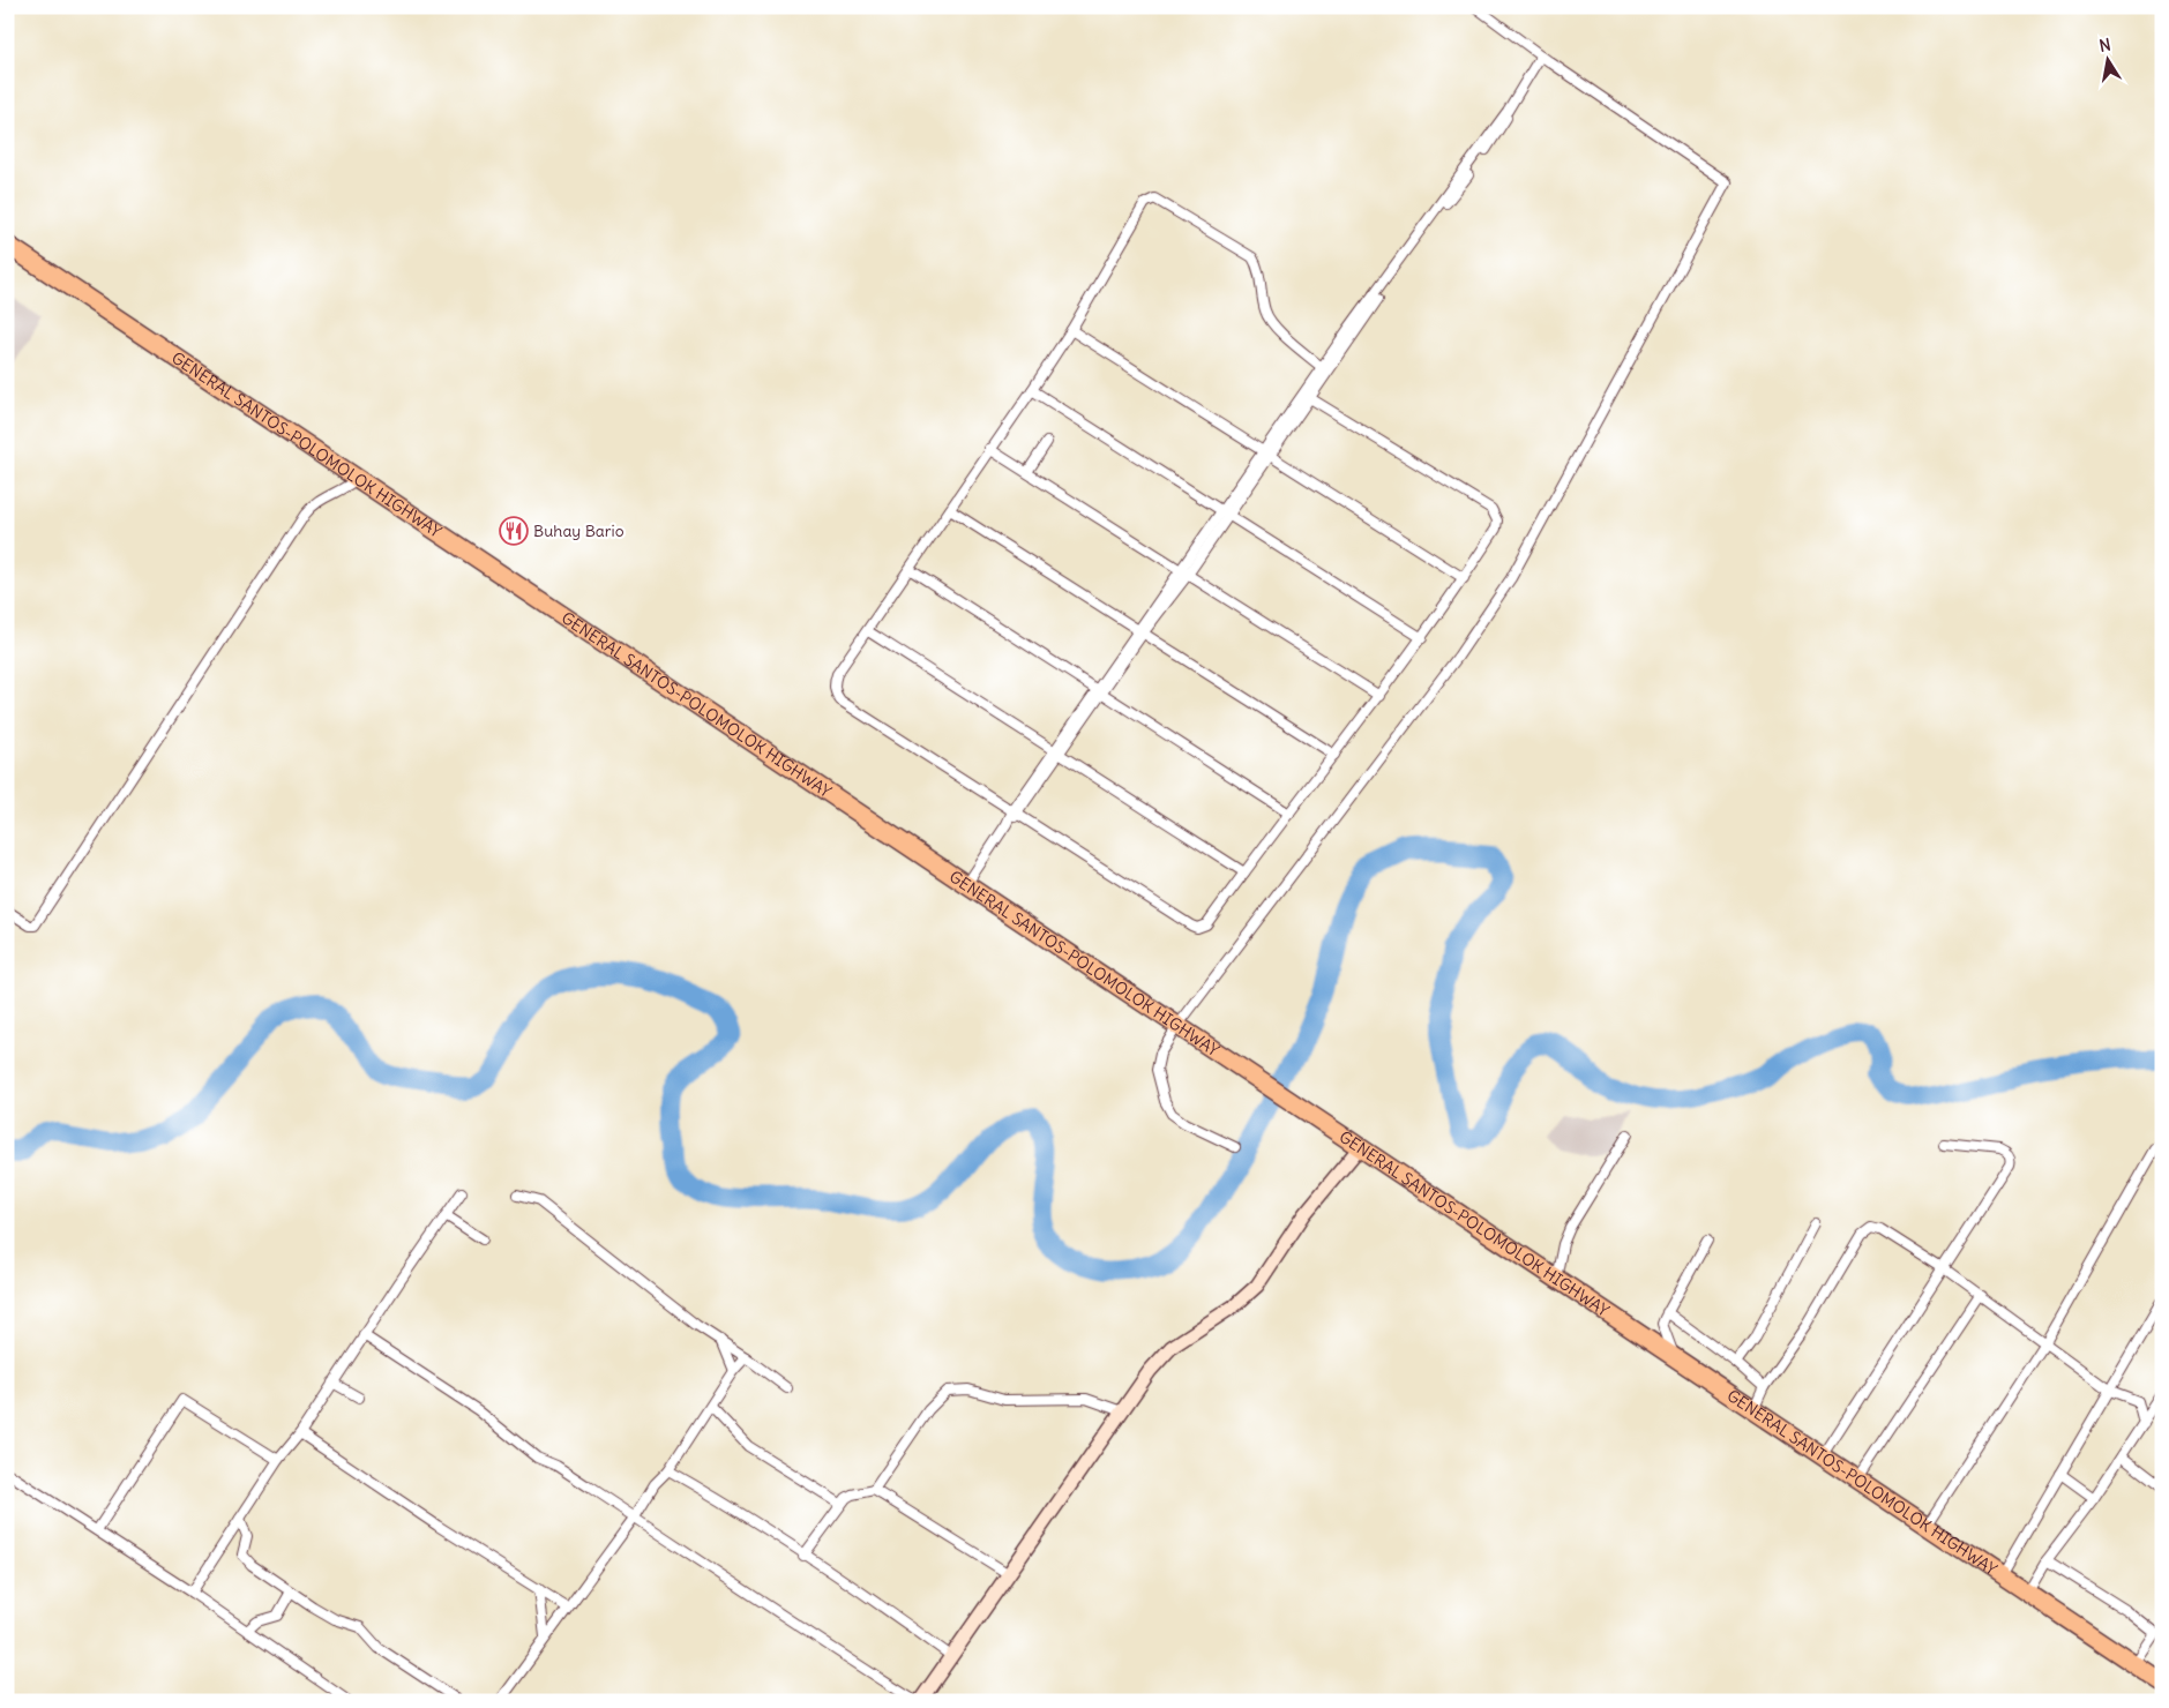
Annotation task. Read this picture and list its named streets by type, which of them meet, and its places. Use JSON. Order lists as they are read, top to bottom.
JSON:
{
  "streets": {
    "highway": ["GENERAL SANTOS-POLOMOLOK HIGHWAY"]
  },
  "places": {
    "restaurant": ["Buhay Bario"]
  },
  "north": "top"
}
